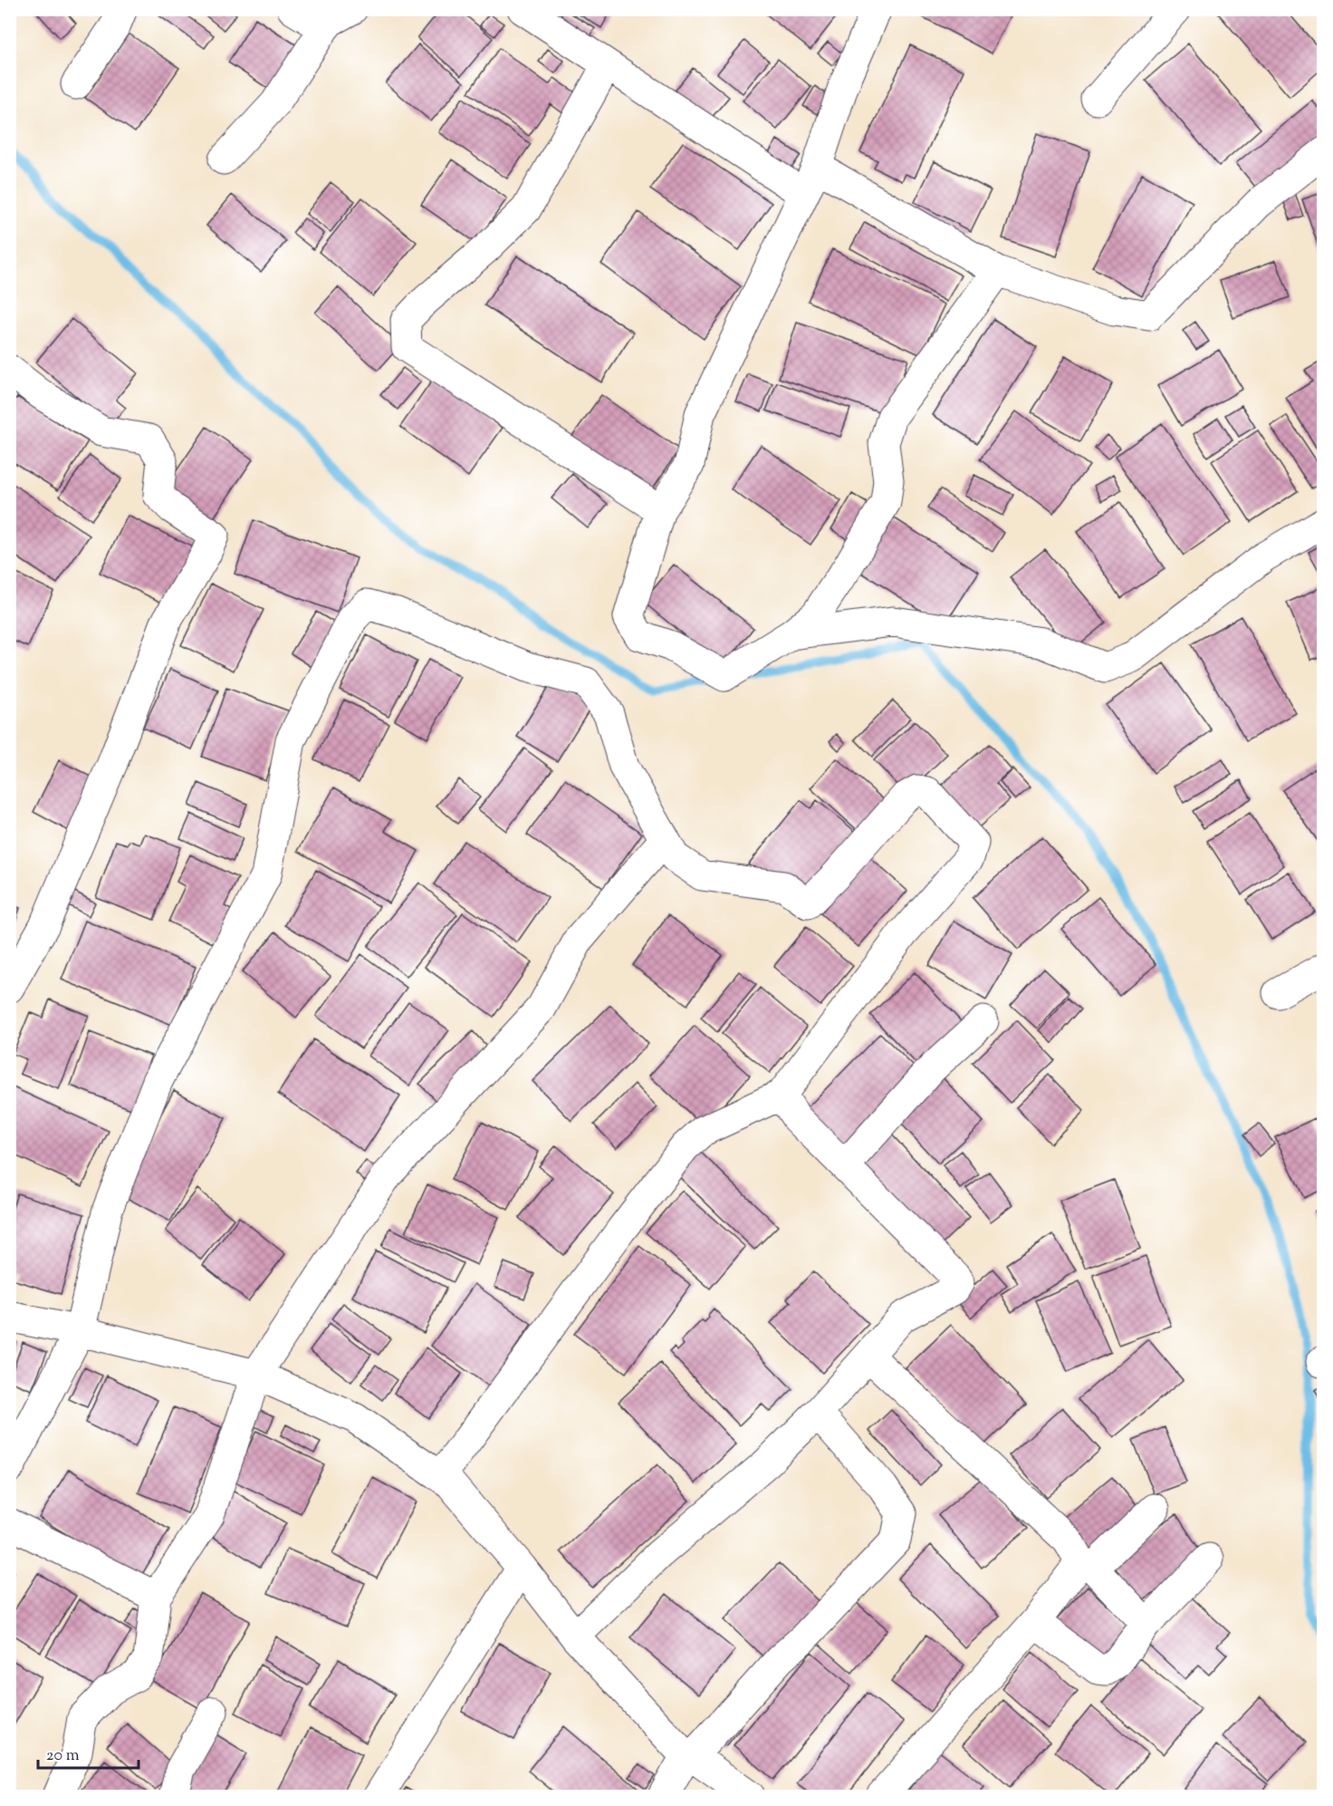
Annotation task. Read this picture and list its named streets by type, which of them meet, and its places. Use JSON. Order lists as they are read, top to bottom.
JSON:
{
  "scale_bar": "20 m"
}
